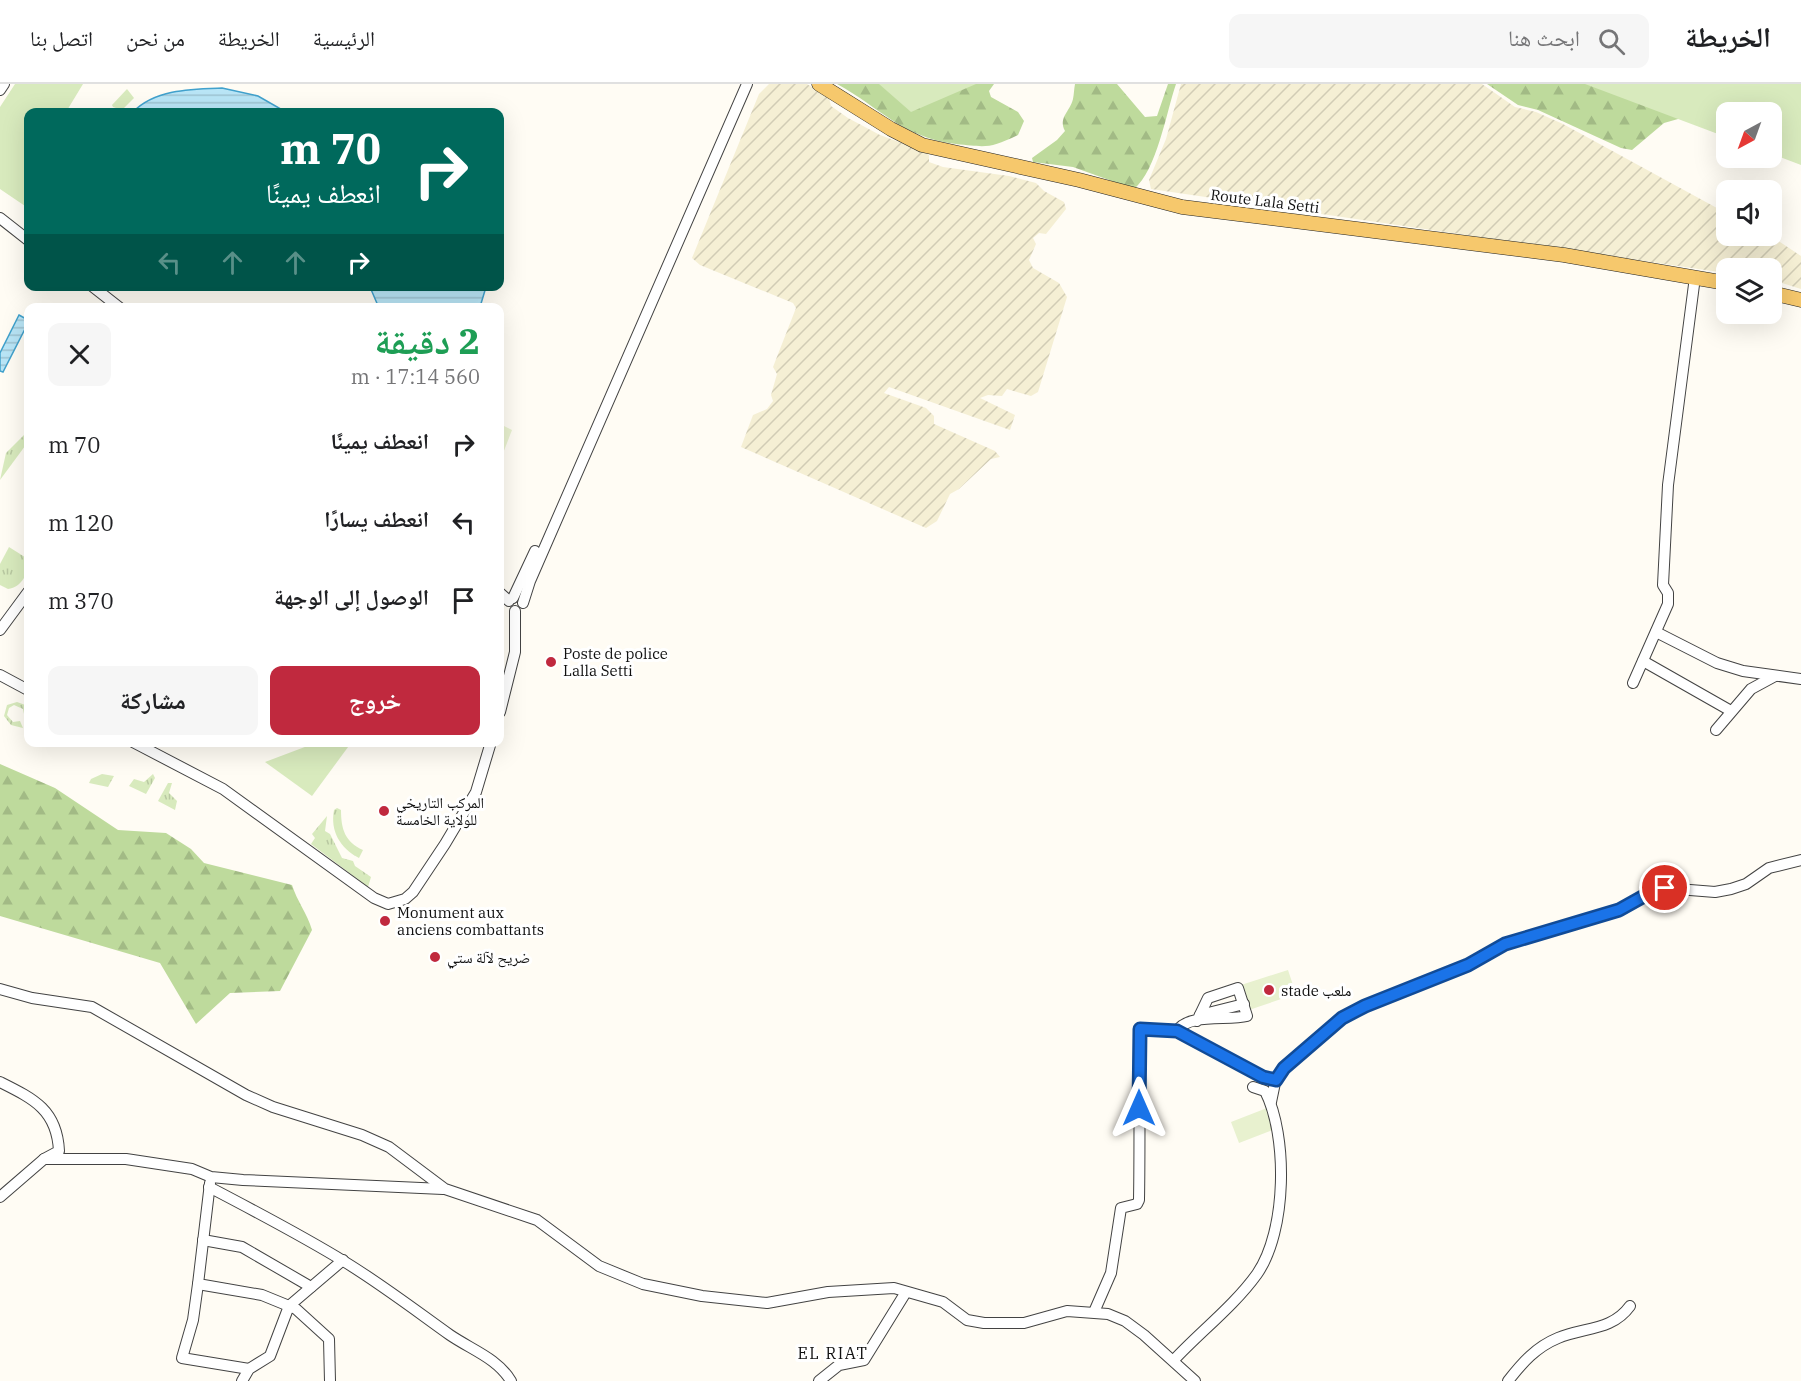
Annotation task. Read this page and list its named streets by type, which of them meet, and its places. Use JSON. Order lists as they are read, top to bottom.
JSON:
{
  "streets": {
    "main road": ["Route Lala Setti"]
  },
  "districts": ["EL RIAT"],
  "places": [
    "Poste de police Lalla Setti",
    "المركب التاريخي للولاية الخامسة",
    "Monument aux anciens combattants",
    "ضريح لآلة ستي",
    "stade ملعب"
  ],
  "north": "bottom left",
  "page": {
    "header": "الخريطة",
    "search": "ابحث هنا",
    "nav": [
      "الرئيسية",
      "الخريطة",
      "من نحن",
      "اتصل بنا"
    ],
    "turn": ["70 m", "انعطف يمينًا"],
    "heading": ["2 دقيقة", "560 m · 17:14"],
    "list": [
      {
        "name": "انعطف يمينًا",
        "value": "70 m"
      },
      {
        "name": "انعطف يسارًا",
        "value": "120 m"
      },
      {
        "name": "الوصول إلى الوجهة",
        "value": "370 m"
      }
    ],
    "buttons": ["خروج", "مشاركة"]
  }
}
